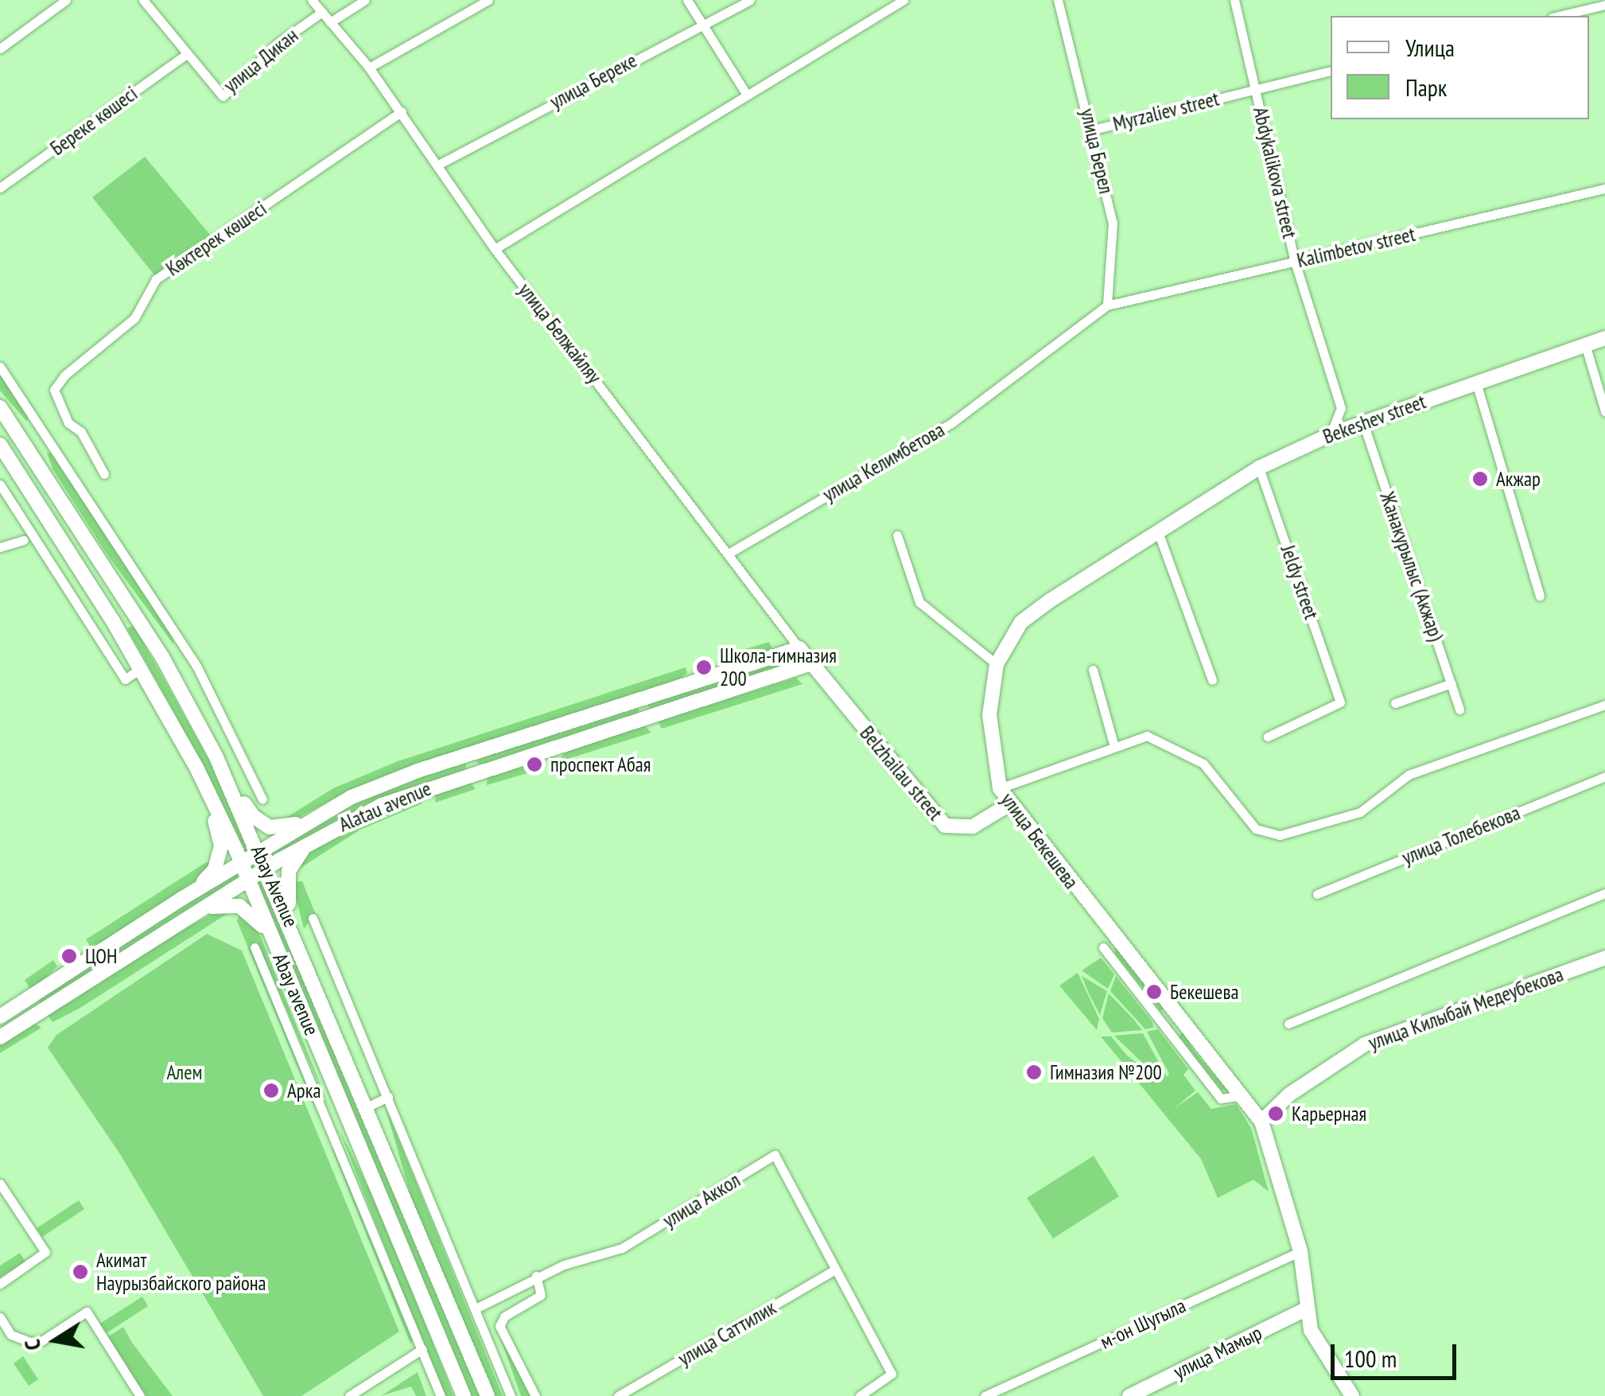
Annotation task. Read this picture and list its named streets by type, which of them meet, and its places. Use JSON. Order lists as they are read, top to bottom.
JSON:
{
  "streets": {
    "main road": [
      "улица Белжайляу",
      "Bekeshev street",
      "Belzhailau street",
      "Alatau avenue",
      "улица Бекешева",
      "Abay Avenue",
      "Abay avenue",
      "улица Килыбай Медеубекова",
      "улица Мамыр"
    ],
    "street": [
      "улица Дикан",
      "улица Береке",
      "Myrzaliev street",
      "Береке көшесі",
      "улица Берел",
      "Abdykalikova street",
      "Көктерек көшесі",
      "Kalimbetov street",
      "улица Келимбетова",
      "Жанакурылыс (Акжар)",
      "Jeldy street",
      "улица Толебекова",
      "улица Аккол",
      "м-он Шугыла",
      "улица Саттилик"
    ]
  },
  "crossings": [
    ["улица Дикан", "Береке көшесі"],
    ["улица Дикан", "улица Белжайляу"],
    ["улица Береке", "улица Белжайляу"],
    ["Myrzaliev street", "улица Берел"],
    ["Myrzaliev street", "Abdykalikova street"],
    ["улица Берел", "Kalimbetov street"],
    ["улица Берел", "улица Келимбетова"],
    ["Abdykalikova street", "Kalimbetov street"],
    ["Abdykalikova street", "Bekeshev street"],
    ["Көктерек көшесі", "улица Белжайляу"],
    ["Kalimbetov street", "улица Келимбетова"],
    ["улица Белжайляу", "улица Келимбетова"],
    ["улица Белжайляу", "Belzhailau street"],
    ["улица Белжайляу", "Alatau avenue"],
    ["Bekeshev street", "Жанакурылыс (Акжар)"],
    ["Bekeshev street", "Jeldy street"],
    ["Bekeshev street", "улица Бекешева"],
    ["Belzhailau street", "Alatau avenue"],
    ["Belzhailau street", "улица Бекешева"],
    ["Alatau avenue", "Abay Avenue"],
    ["Alatau avenue", "Abay avenue"],
    ["улица Бекешева", "улица Килыбай Медеубекова"],
    ["улица Аккол", "улица Саттилик"]
  ],
  "parks": ["Алем"],
  "places": [
    "Акжар",
    "Школа-гимназия 200",
    "проспект Абая",
    "ЦОН",
    "Бекешева",
    "Гимназия №200",
    "Арка",
    "Карьерная",
    "Акимат Наурызбайского района"
  ],
  "legend": ["Улица", "Парк"],
  "scale_bar": "100 m",
  "north": "left"
}
